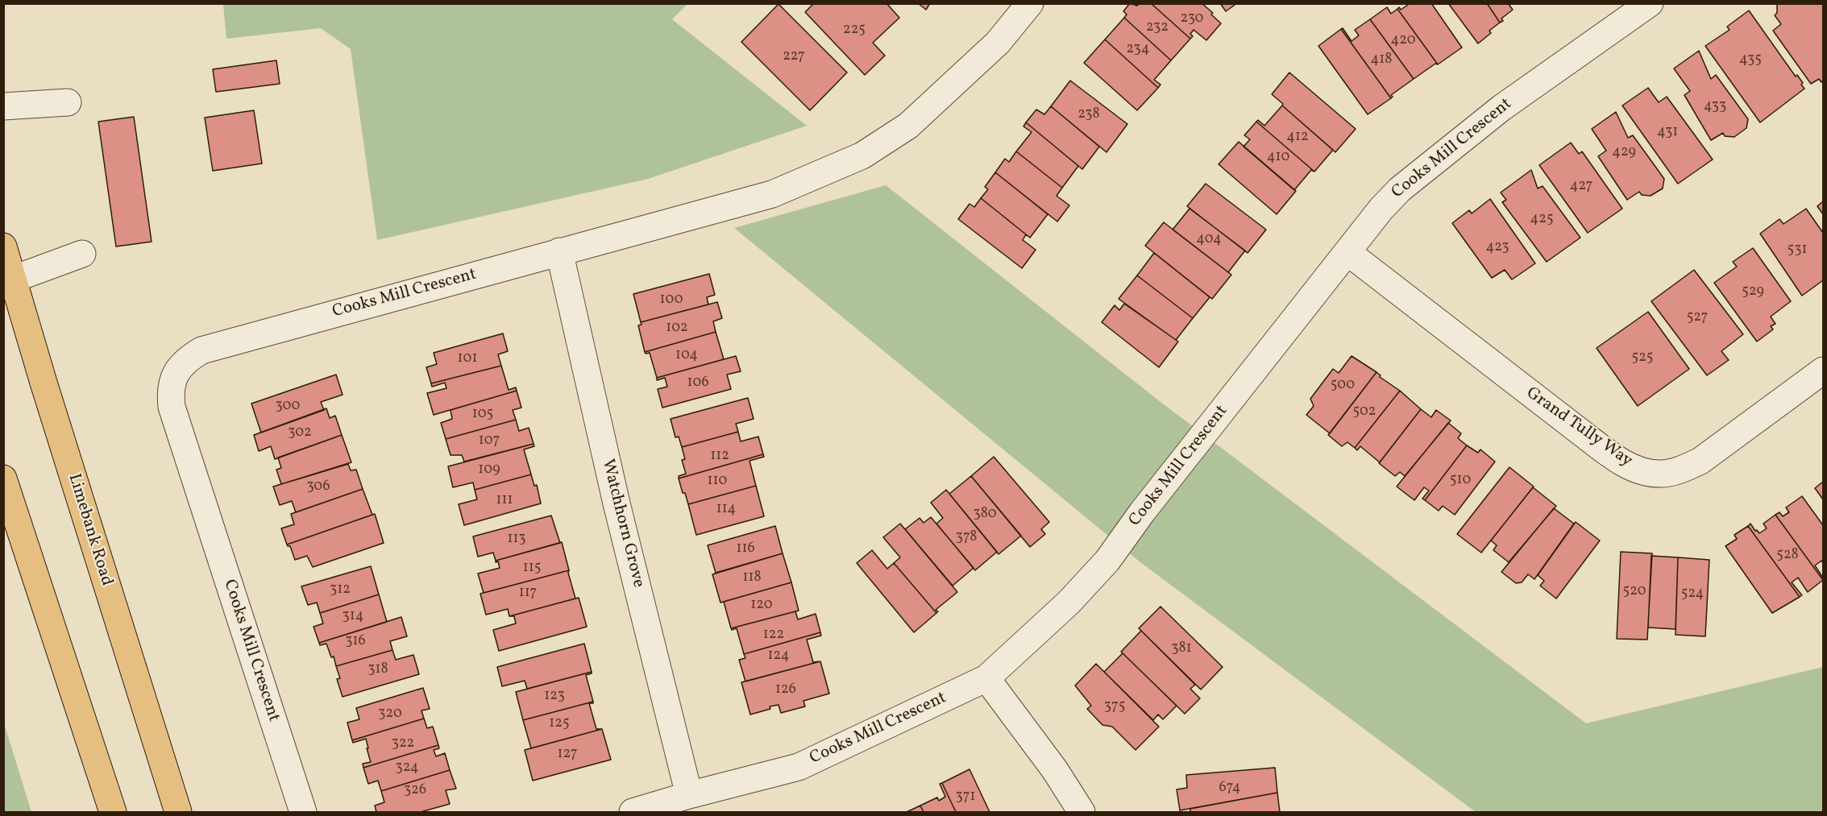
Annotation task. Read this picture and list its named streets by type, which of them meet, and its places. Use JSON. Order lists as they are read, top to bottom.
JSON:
{
  "streets": {
    "main road": ["Limebank Road"],
    "street": ["Cooks Mill Crescent", "Grand Tully Way", "Watchhorn Grove"]
  },
  "crossings": [
    ["Cooks Mill Crescent", "Grand Tully Way"],
    ["Cooks Mill Crescent", "Watchhorn Grove"]
  ],
  "house_numbers": [
    "230",
    "232",
    "225",
    "420",
    "234",
    "227",
    "418",
    "435",
    "433",
    "238",
    "431",
    "412",
    "429",
    "410",
    "427",
    "425",
    "404",
    "423",
    "531",
    "529",
    "100",
    "527",
    "102",
    "104",
    "525",
    "101",
    "106",
    "500",
    "300",
    "502",
    "105",
    "302",
    "107",
    "112",
    "109",
    "510",
    "110",
    "306",
    "111",
    "114",
    "380",
    "378",
    "113",
    "116",
    "528",
    "115",
    "118",
    "312",
    "520",
    "117",
    "524",
    "120",
    "314",
    "122",
    "316",
    "381",
    "124",
    "318",
    "126",
    "123",
    "375",
    "320",
    "125",
    "322",
    "127",
    "324",
    "674",
    "326",
    "371"
  ]
}
